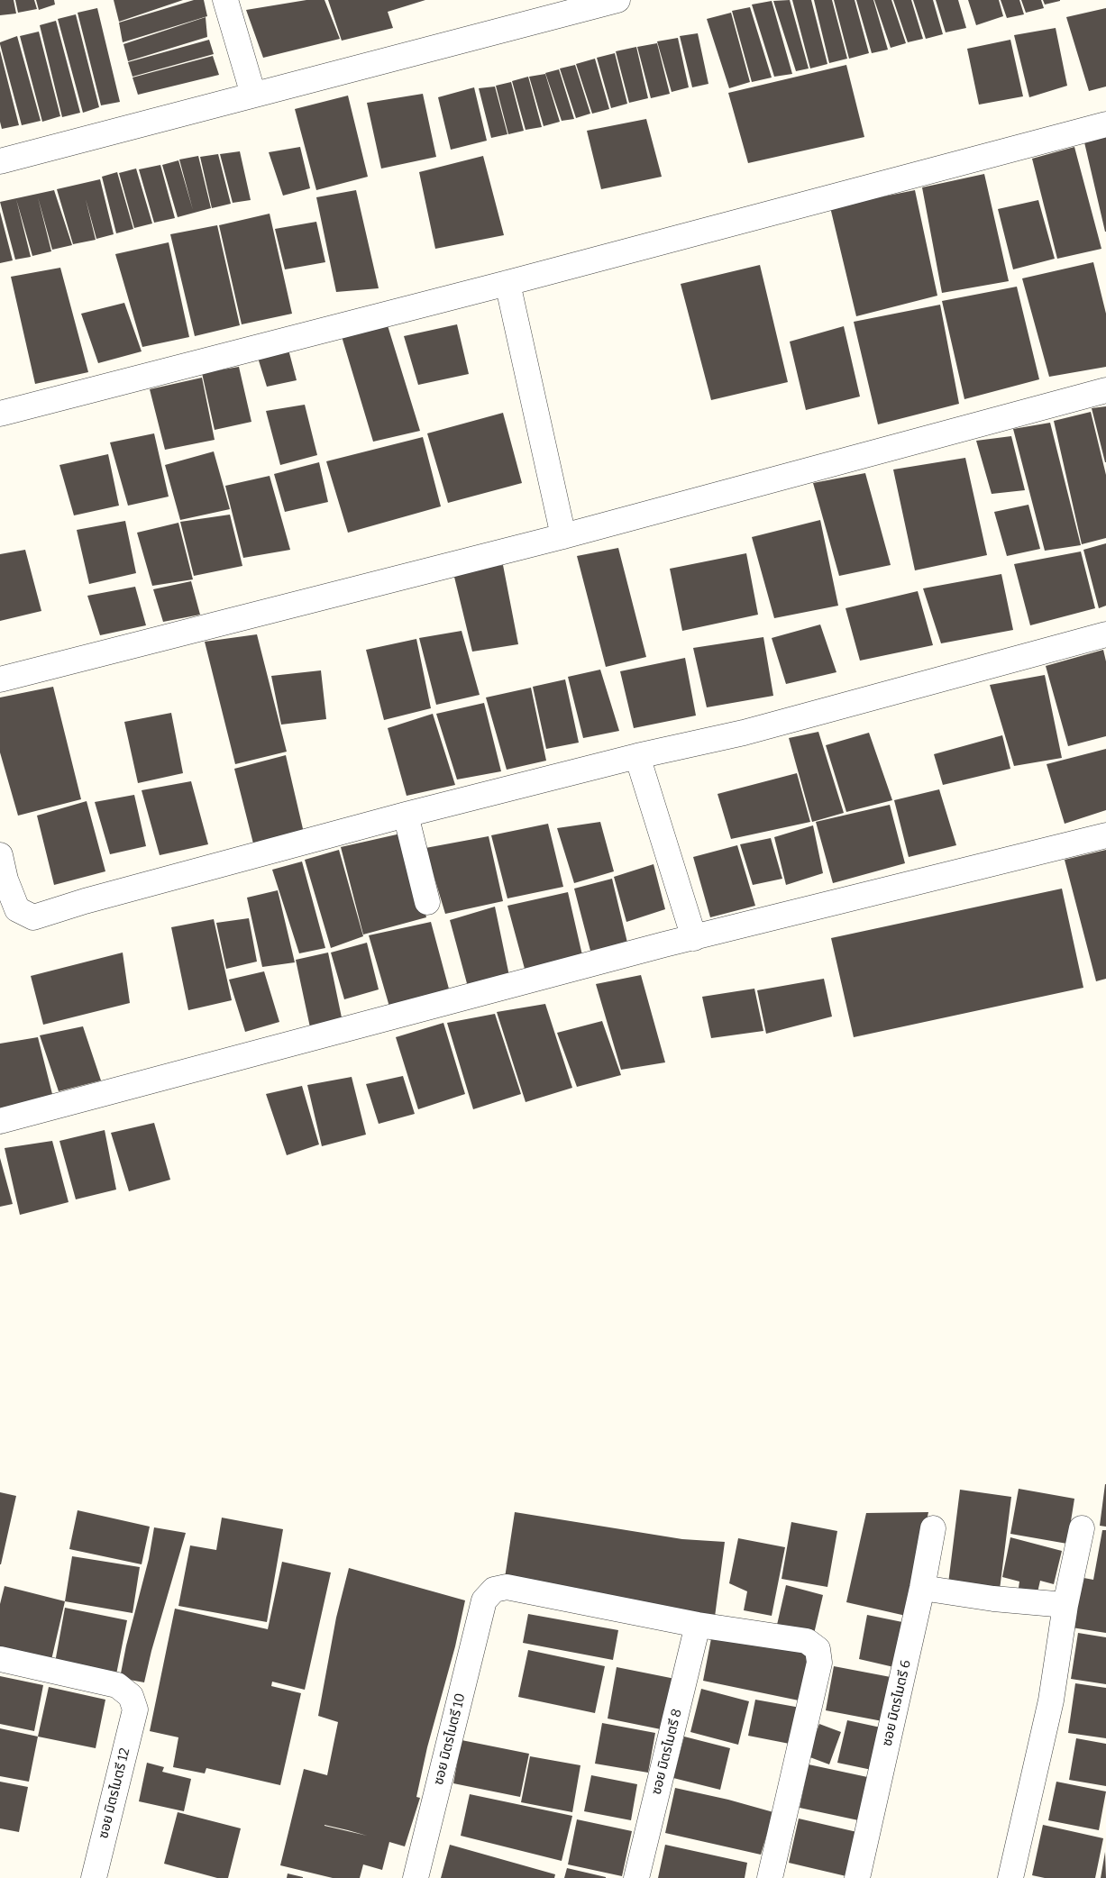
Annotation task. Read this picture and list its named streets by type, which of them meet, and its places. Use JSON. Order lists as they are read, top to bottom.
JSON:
{
  "streets": {
    "street": [
      "ซอย มิตรไมตรี 6",
      "ซอย มิตรไมตรี 10",
      "ซอย มิตรไมตรี 8",
      "ซอย มิตรไมตรี 12"
    ]
  },
  "crossings": [
    ["ซอย มิตรไมตรี 10", "ซอย มิตรไมตรี 8"]
  ]
}
